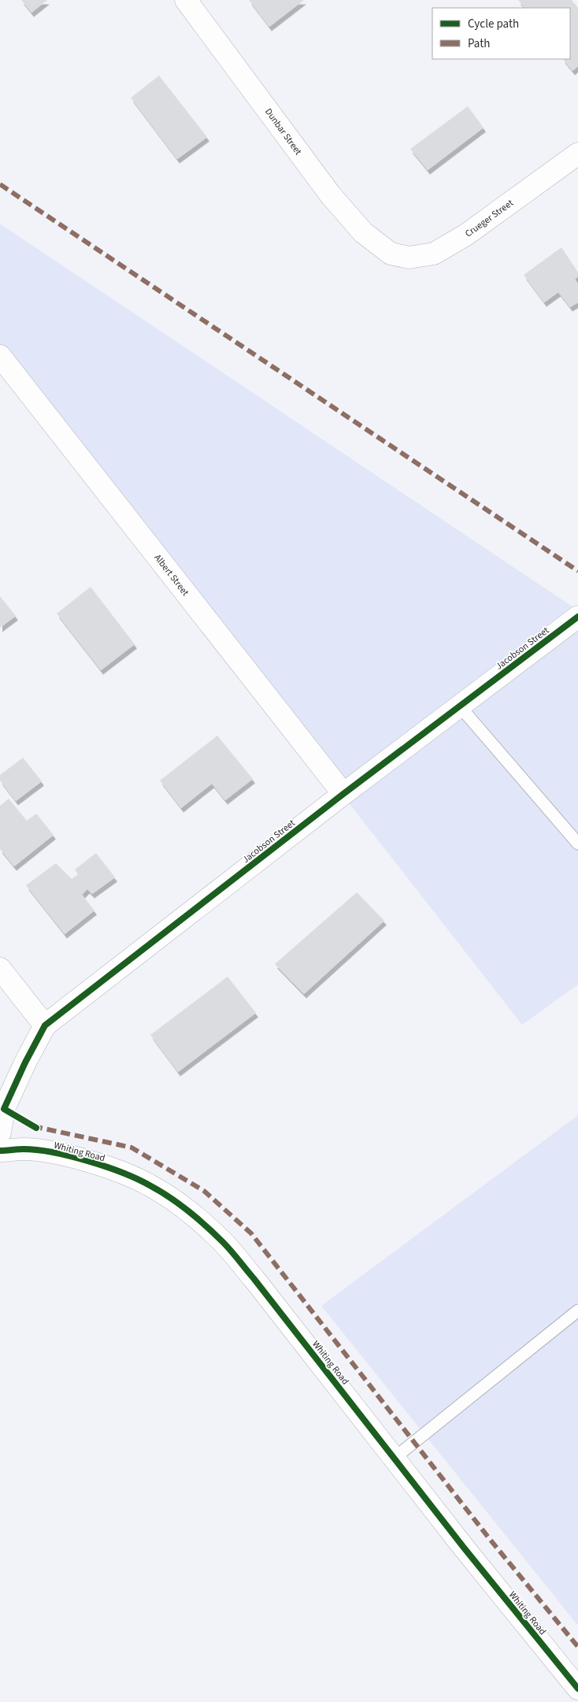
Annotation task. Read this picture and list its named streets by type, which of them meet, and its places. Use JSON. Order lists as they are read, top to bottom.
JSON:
{
  "streets": {
    "street": [
      "Dunbar Street",
      "Crueger Street",
      "Albert Street",
      "Jacobson Street",
      "Whiting Road"
    ]
  },
  "crossings": [
    ["Dunbar Street", "Crueger Street"],
    ["Albert Street", "Jacobson Street"]
  ],
  "legend": ["Cycle path", "Path"]
}
